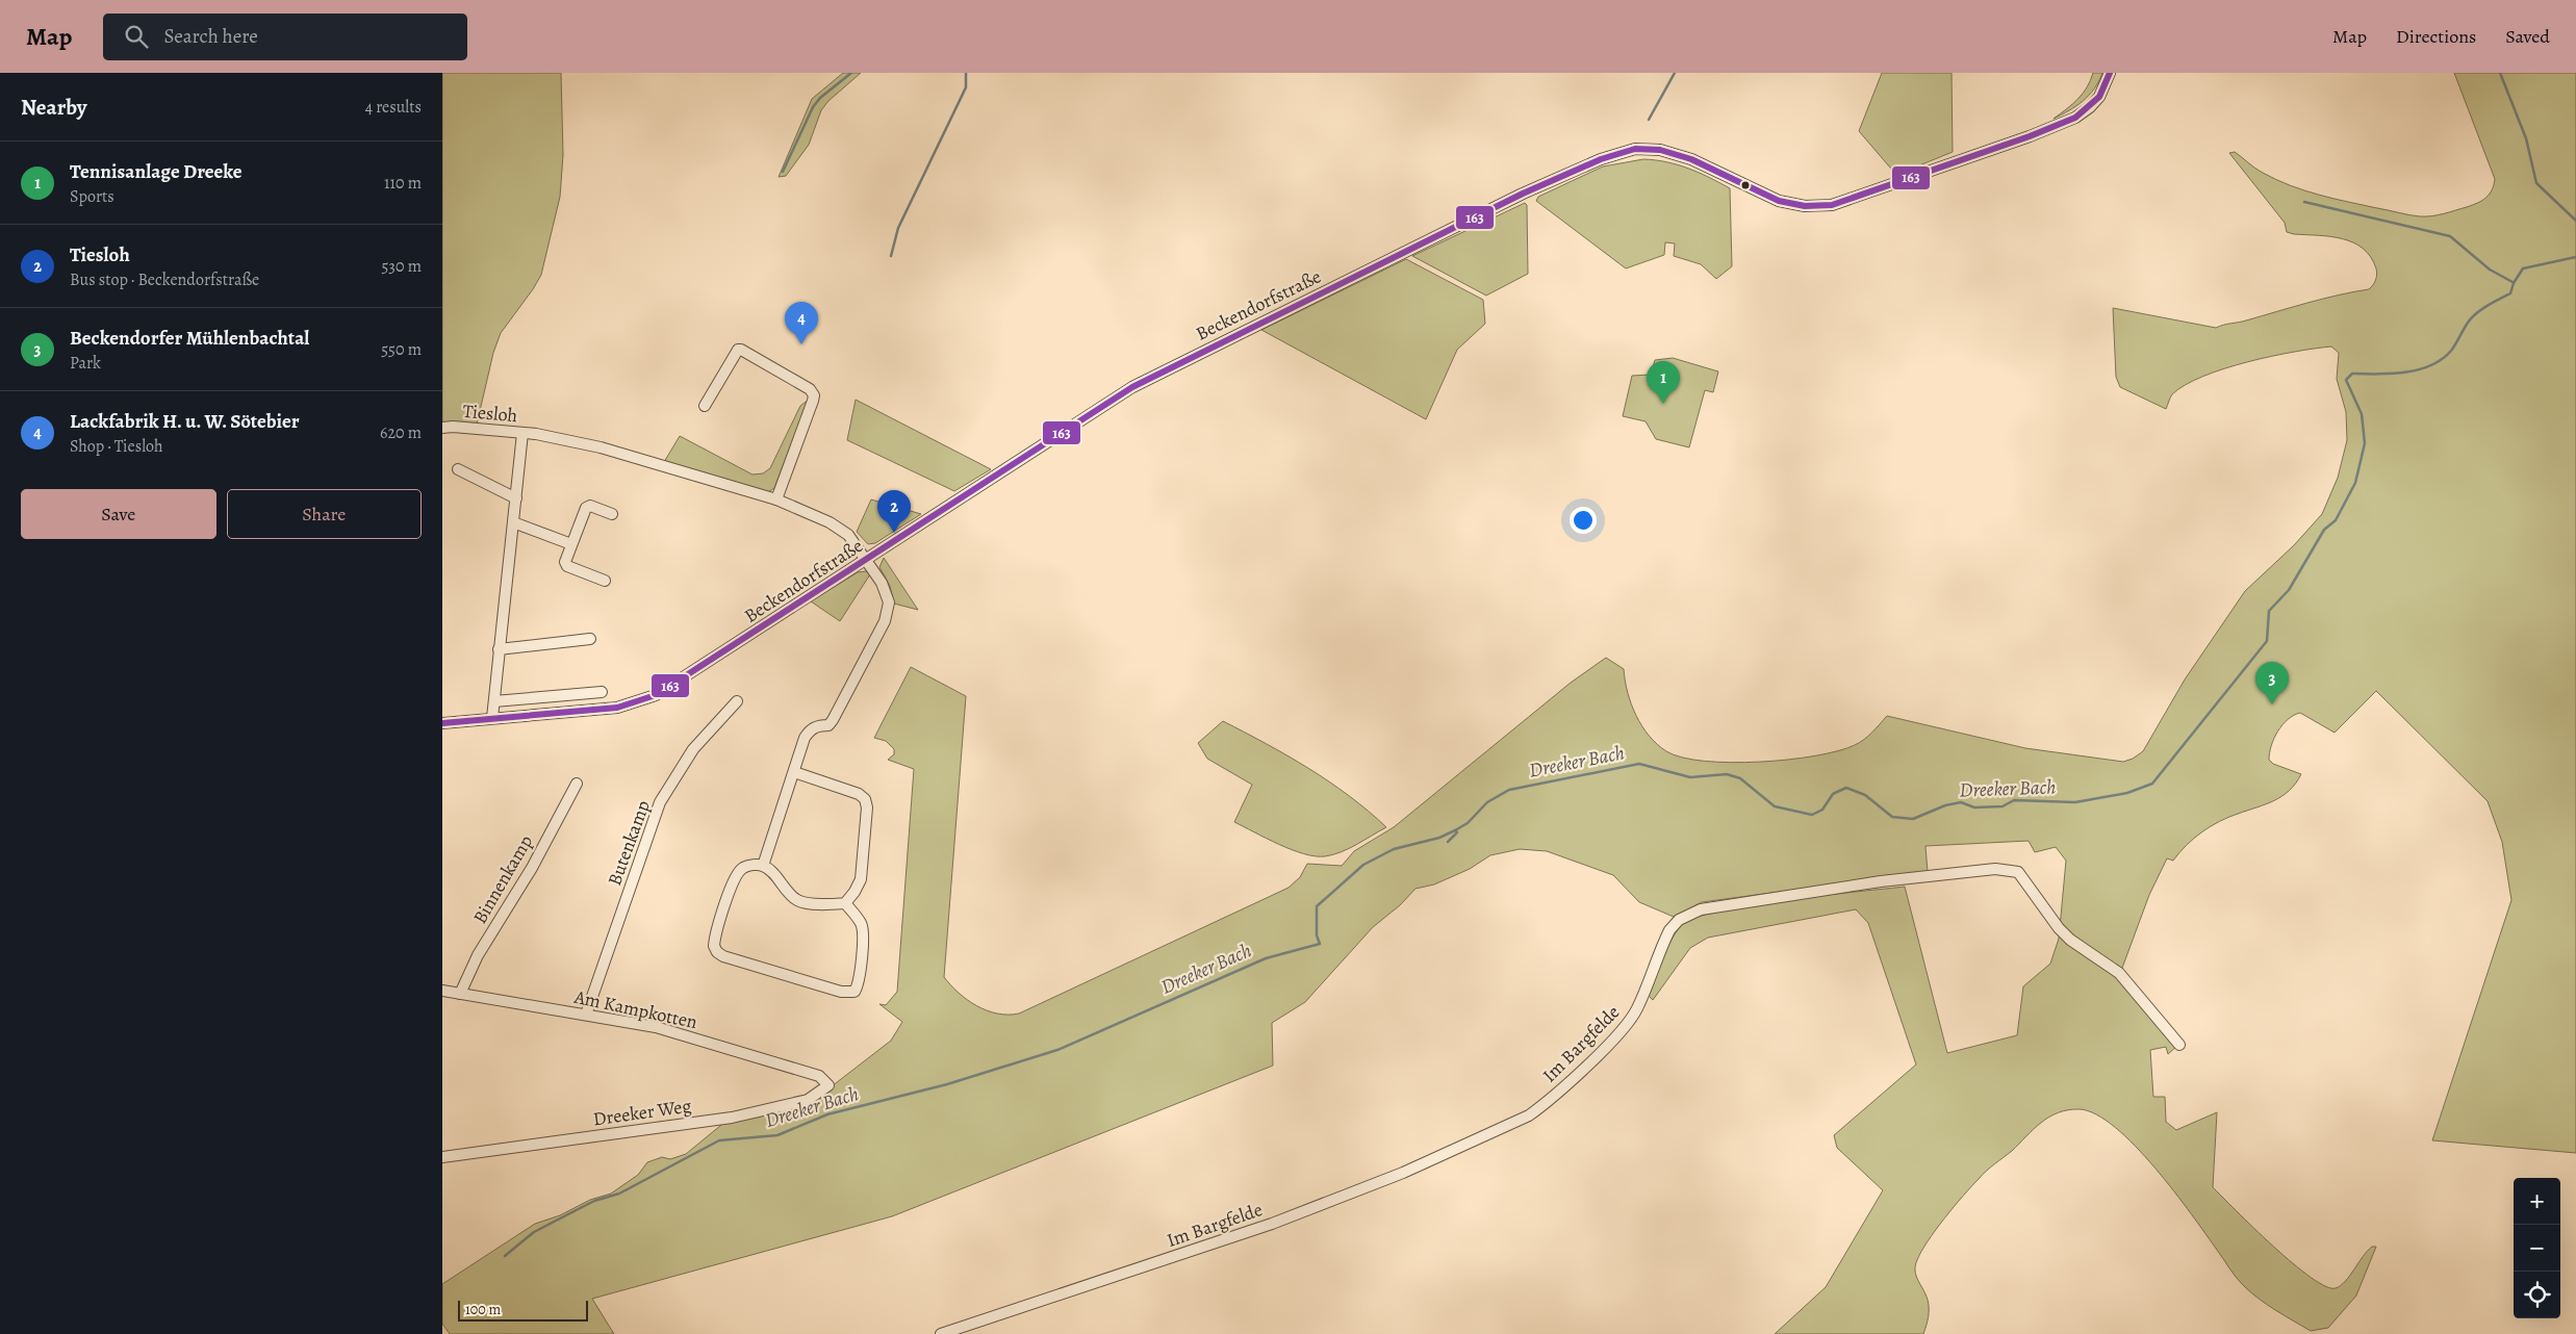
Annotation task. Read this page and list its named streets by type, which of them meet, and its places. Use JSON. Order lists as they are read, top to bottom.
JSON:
{
  "streets": {
    "street": [
      "Beckendorfstraße",
      "Tiesloh",
      "Butenkamp",
      "Binnenkamp",
      "Am Kampkotten",
      "Im Bargfelde",
      "Dreeker Weg"
    ]
  },
  "crossings": [
    ["Beckendorfstraße", "Tiesloh"],
    ["Butenkamp", "Am Kampkotten"],
    ["Binnenkamp", "Am Kampkotten"],
    ["Am Kampkotten", "Dreeker Weg"]
  ],
  "water": ["Dreeker Bach"],
  "lines": ["transit line 163"],
  "scale_bar": "100 m",
  "page": {
    "header": "Map",
    "search": "Search here",
    "nav": ["Map", "Directions", "Saved"],
    "heading": ["Nearby", "4 results"],
    "list": [
      {
        "mark": "1",
        "name": "Tennisanlage Dreeke",
        "note": "Sports",
        "value": "110 m"
      },
      {
        "mark": "2",
        "name": "Tiesloh",
        "note": "Bus stop · Beckendorfstraße",
        "value": "530 m"
      },
      {
        "mark": "3",
        "name": "Beckendorfer Mühlenbachtal",
        "note": "Park",
        "value": "550 m"
      },
      {
        "mark": "4",
        "name": "Lackfabrik H. u. W. Sötebier",
        "note": "Shop · Tiesloh",
        "value": "620 m"
      }
    ],
    "pins": [
      "4",
      "1",
      "2",
      "3"
    ],
    "buttons": ["Save", "Share"],
    "map_buttons": ["+", "−"],
    "scale": "100 m"
  }
}
